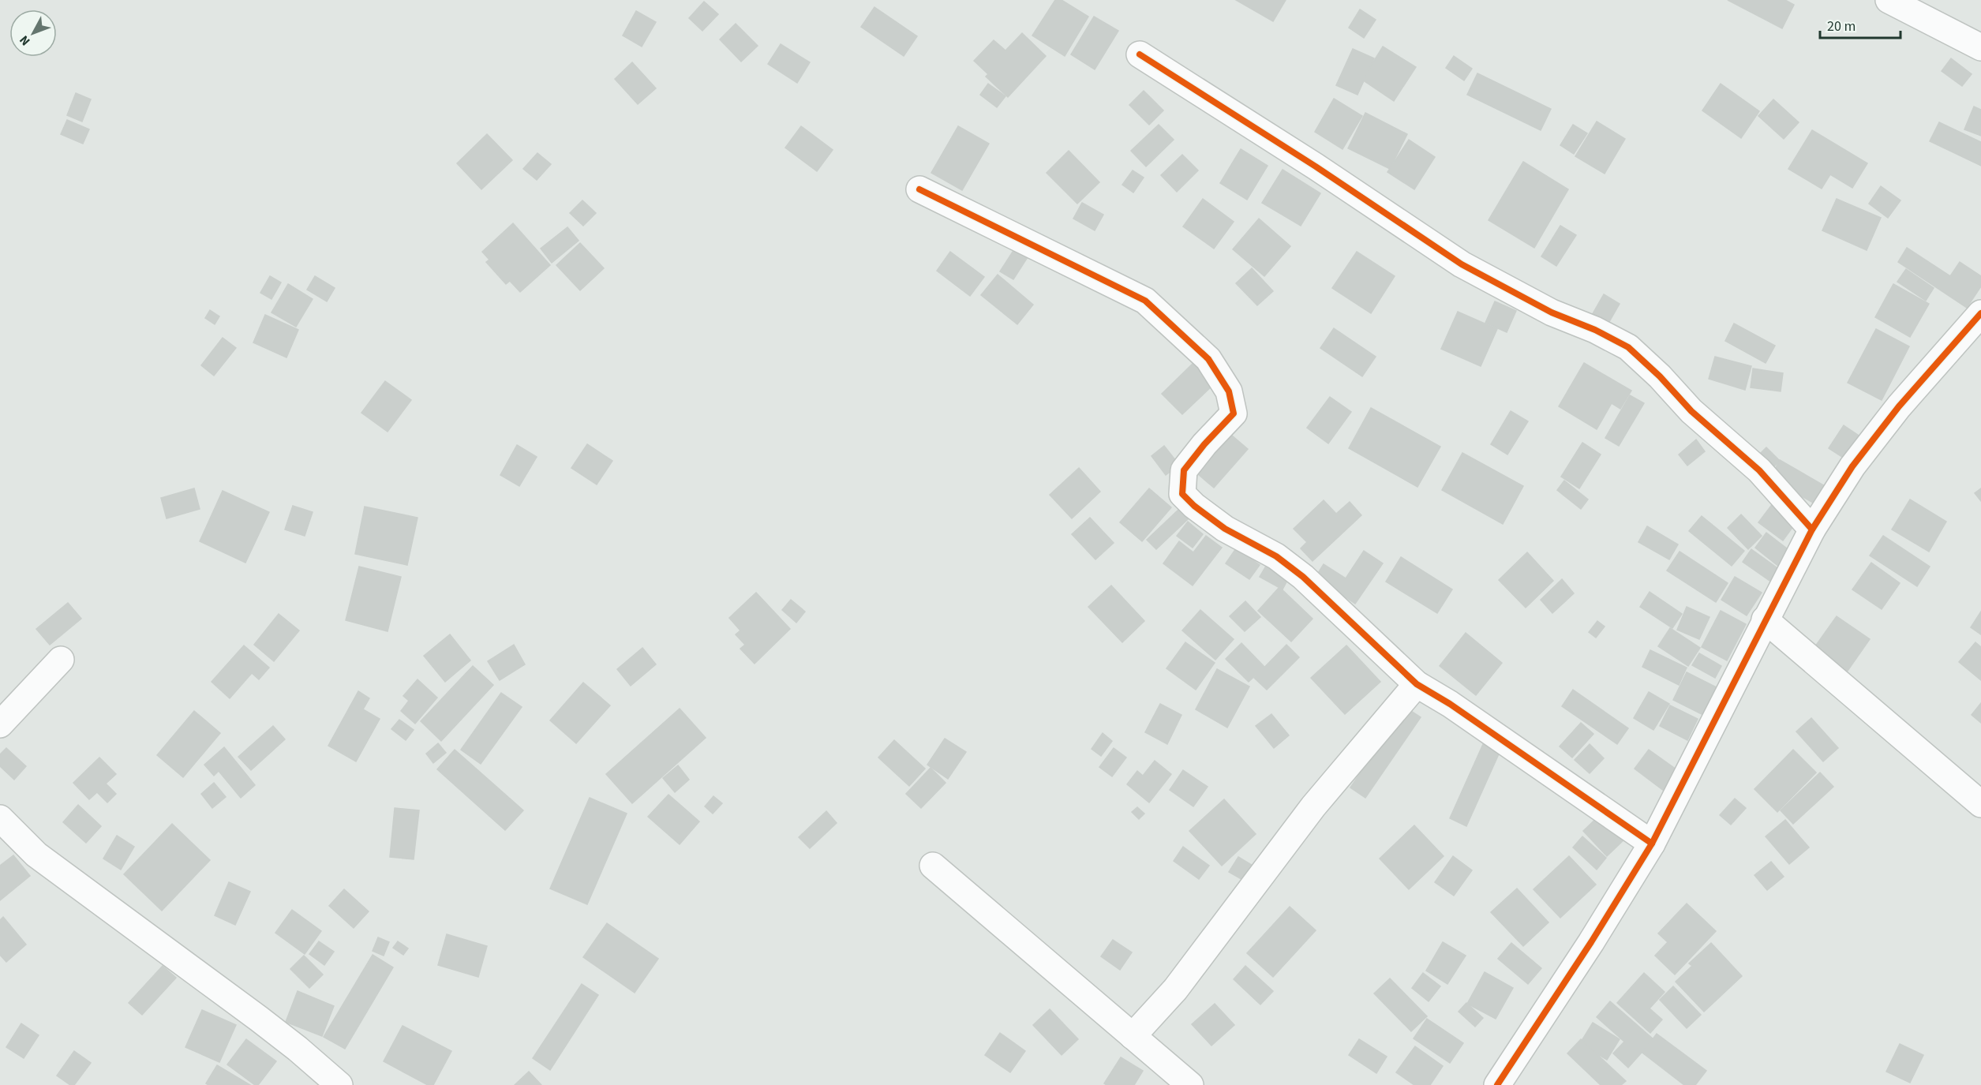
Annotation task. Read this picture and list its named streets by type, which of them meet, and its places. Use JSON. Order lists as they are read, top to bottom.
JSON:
{
  "scale_bar": "20 m",
  "north": "bottom left"
}
